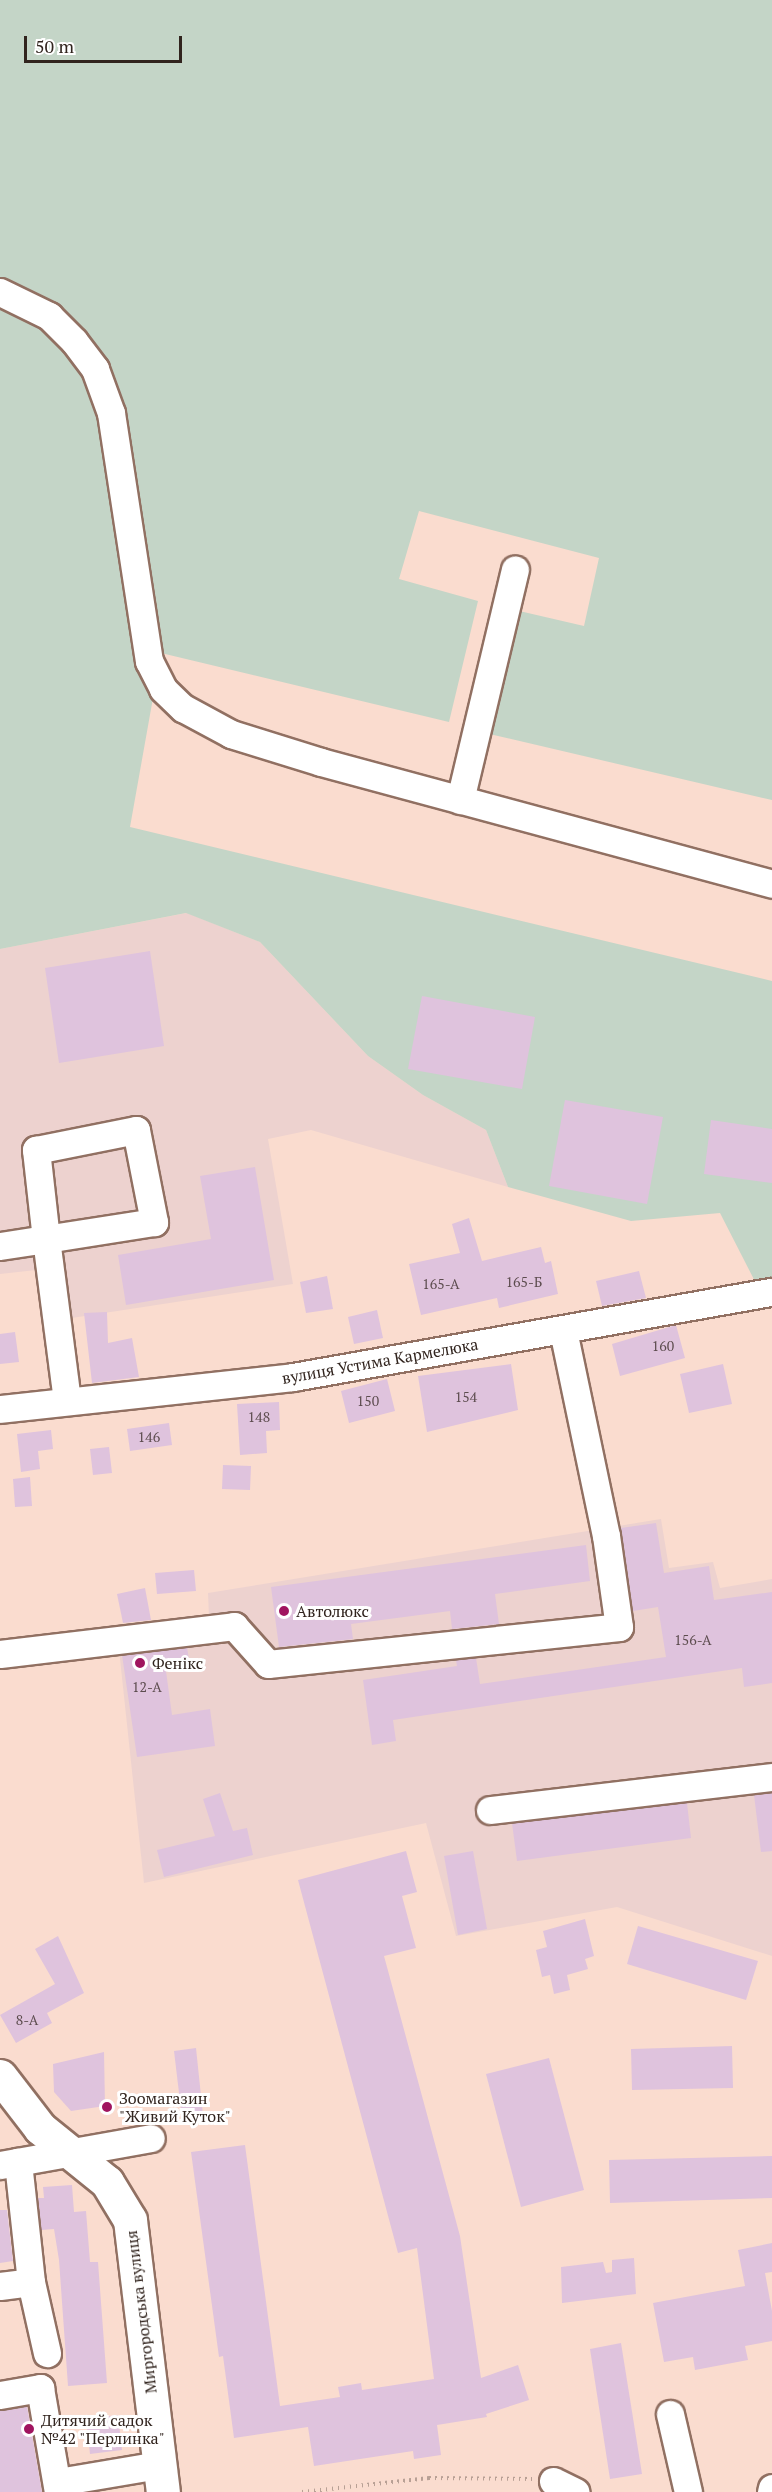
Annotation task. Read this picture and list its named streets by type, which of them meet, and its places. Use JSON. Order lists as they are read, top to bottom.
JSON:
{
  "streets": {
    "main road": ["Миргородська вулиця"],
    "street": ["вулиця Устима Кармелюка"]
  },
  "places": [
    "Автолюкс",
    "Фенікс",
    "Зоомагазин \"Живий Куток\"",
    "Дитячий садок №42 \"Перлинка\""
  ],
  "house_numbers": [
    "165-Б",
    "165-А",
    "160",
    "154",
    "150",
    "148",
    "146",
    "156-А",
    "12-А",
    "8-А"
  ],
  "scale_bar": "50 m"
}
